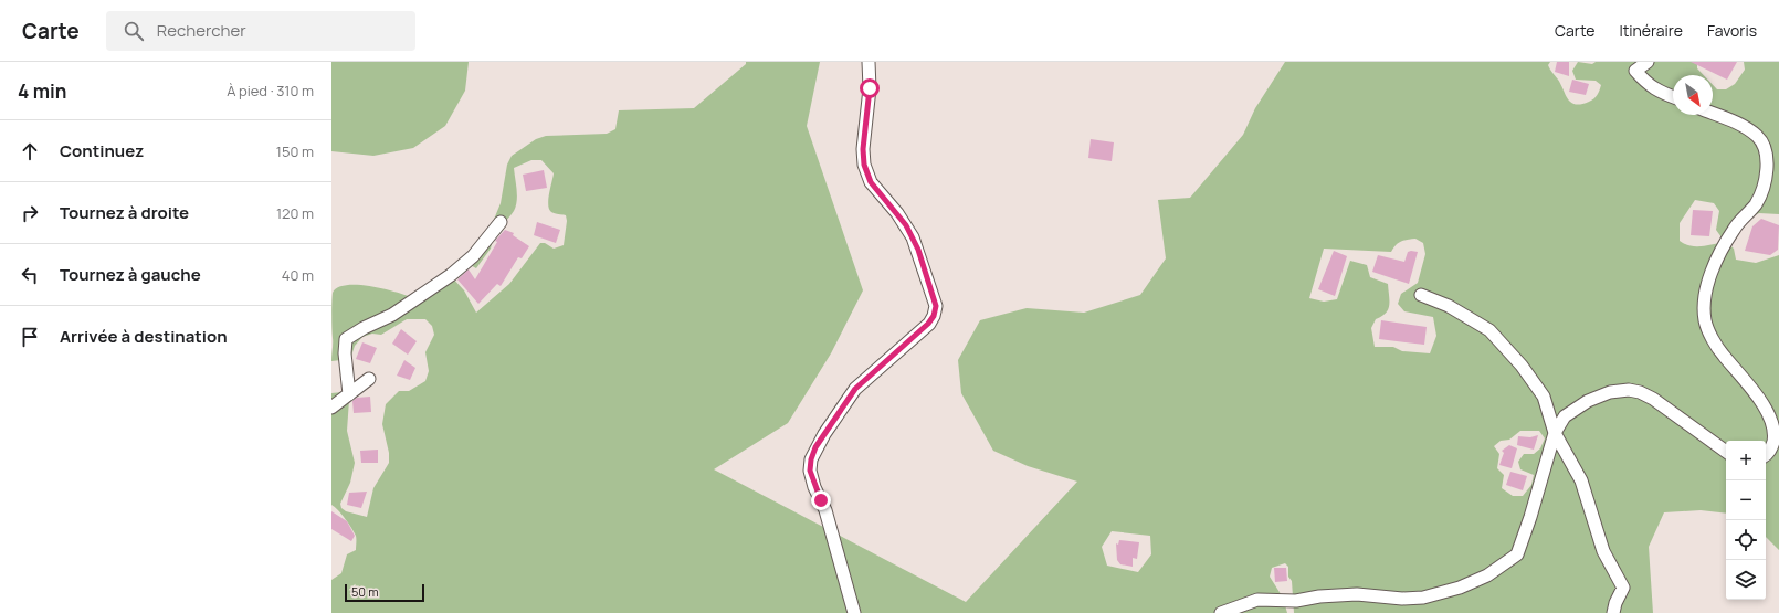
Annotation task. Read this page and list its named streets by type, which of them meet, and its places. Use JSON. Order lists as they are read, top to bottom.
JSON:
{
  "scale_bar": "50 m",
  "north": "bottom right",
  "page": {
    "header": "Carte",
    "search": "Rechercher",
    "nav": ["Carte", "Itinéraire", "Favoris"],
    "heading": ["4 min", "À pied · 310 m"],
    "list": [
      ["Continuez", "150 m"],
      ["Tournez à droite", "120 m"],
      ["Tournez à gauche", "40 m"],
      "Arrivée à destination"
    ],
    "map_buttons": ["+", "−"],
    "scale": "50 m"
  }
}
